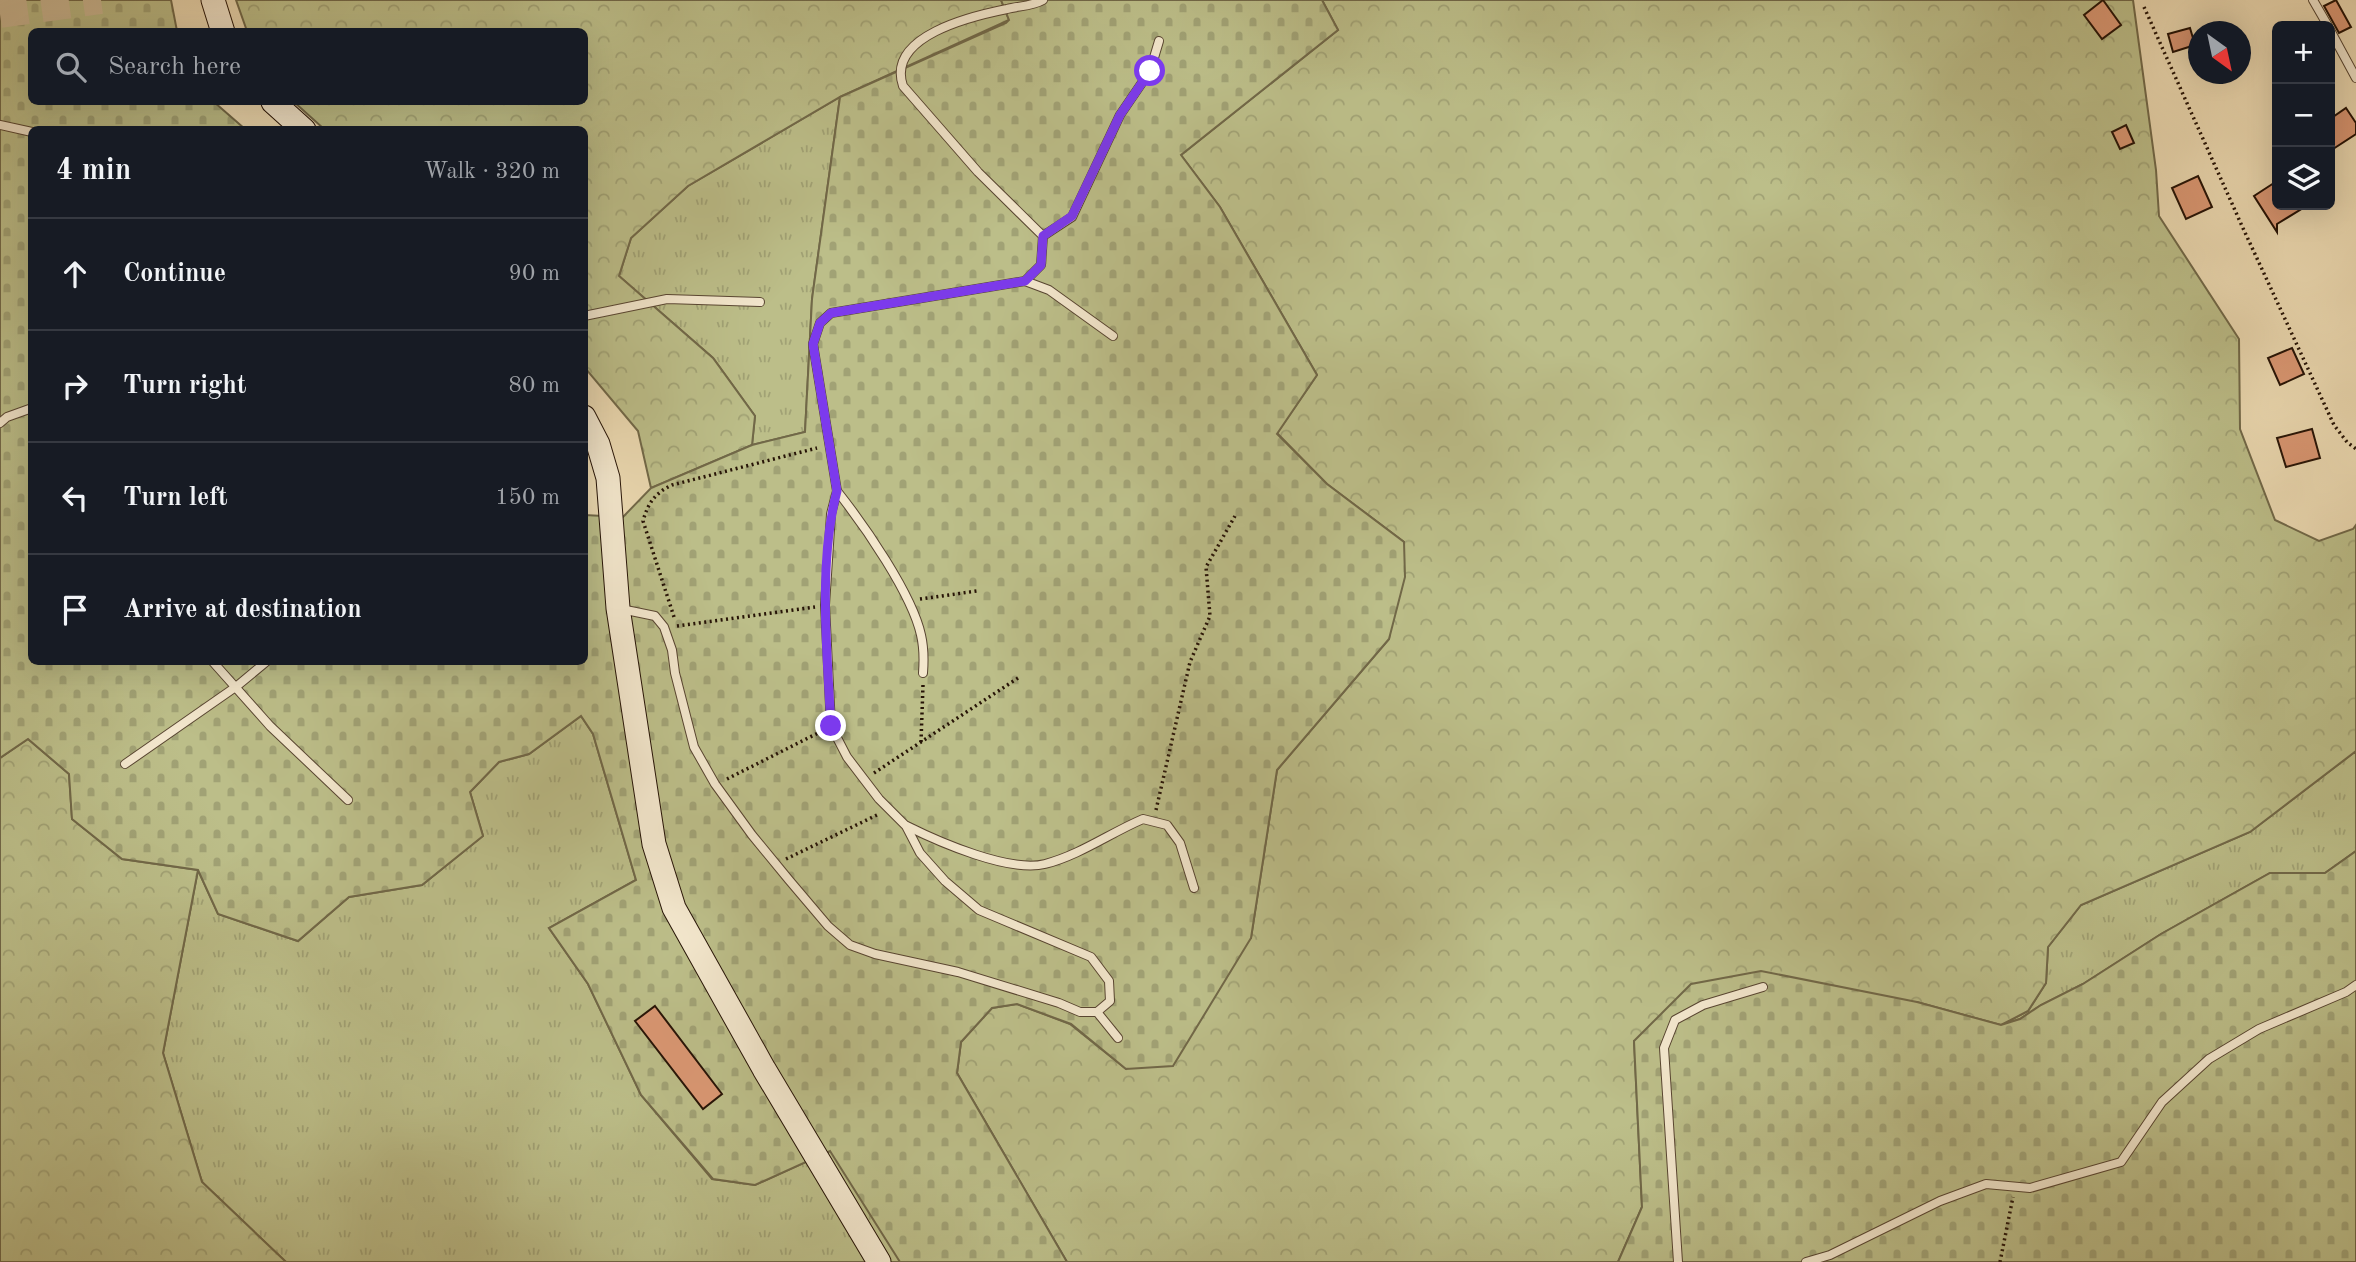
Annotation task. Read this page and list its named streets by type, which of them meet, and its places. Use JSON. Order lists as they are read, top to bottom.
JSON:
{
  "north": "bottom right",
  "page": {
    "map_buttons": ["+", "−"],
    "search": "Search here",
    "heading": ["4 min", "Walk · 320 m"],
    "list": [
      ["Continue", "90 m"],
      ["Turn right", "80 m"],
      ["Turn left", "150 m"],
      "Arrive at destination"
    ]
  }
}
